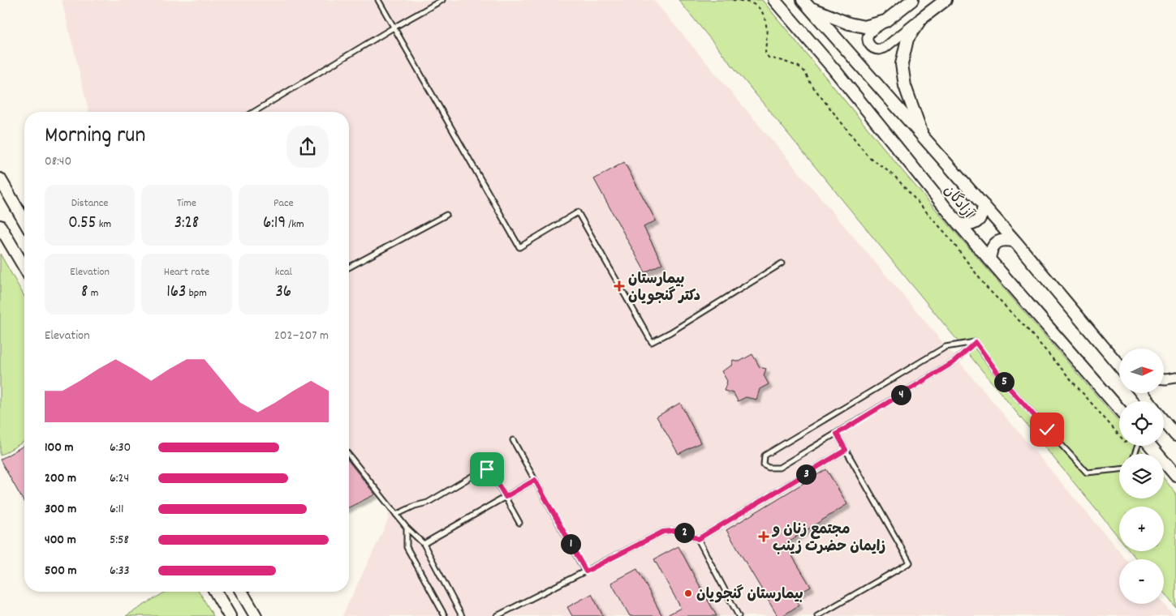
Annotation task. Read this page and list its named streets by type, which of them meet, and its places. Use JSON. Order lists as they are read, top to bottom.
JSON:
{
  "streets": {
    "main road": ["آزادگان"]
  },
  "places": {
    "health": ["بیمارستان دکتر گنجویان", "مجتمع زنان و زایمان حضرت زینب"],
    "other": ["بیمارستان گنجویان"]
  },
  "north": "right",
  "page": {
    "heading": ["Morning run", "08:40"],
    "stats": [
      ["Distance", "0.55 km"],
      ["Time", "3:28"],
      ["Pace", "6:19 /km"],
      ["Elevation", "8 m"],
      ["Heart rate", "163 bpm"],
      ["kcal", "36"]
    ],
    "chart": ["Elevation", "202–207 m"],
    "map_buttons": ["+", "−"],
    "pins": [
      "5",
      "4",
      "3",
      "2",
      "1"
    ],
    "list": [
      {
        "name": "100 m",
        "note": "6:30"
      },
      {
        "name": "200 m",
        "note": "6:24"
      },
      {
        "name": "300 m",
        "note": "6:11"
      },
      {
        "name": "400 m",
        "note": "5:58"
      },
      {
        "name": "500 m",
        "note": "6:33"
      }
    ]
  }
}
